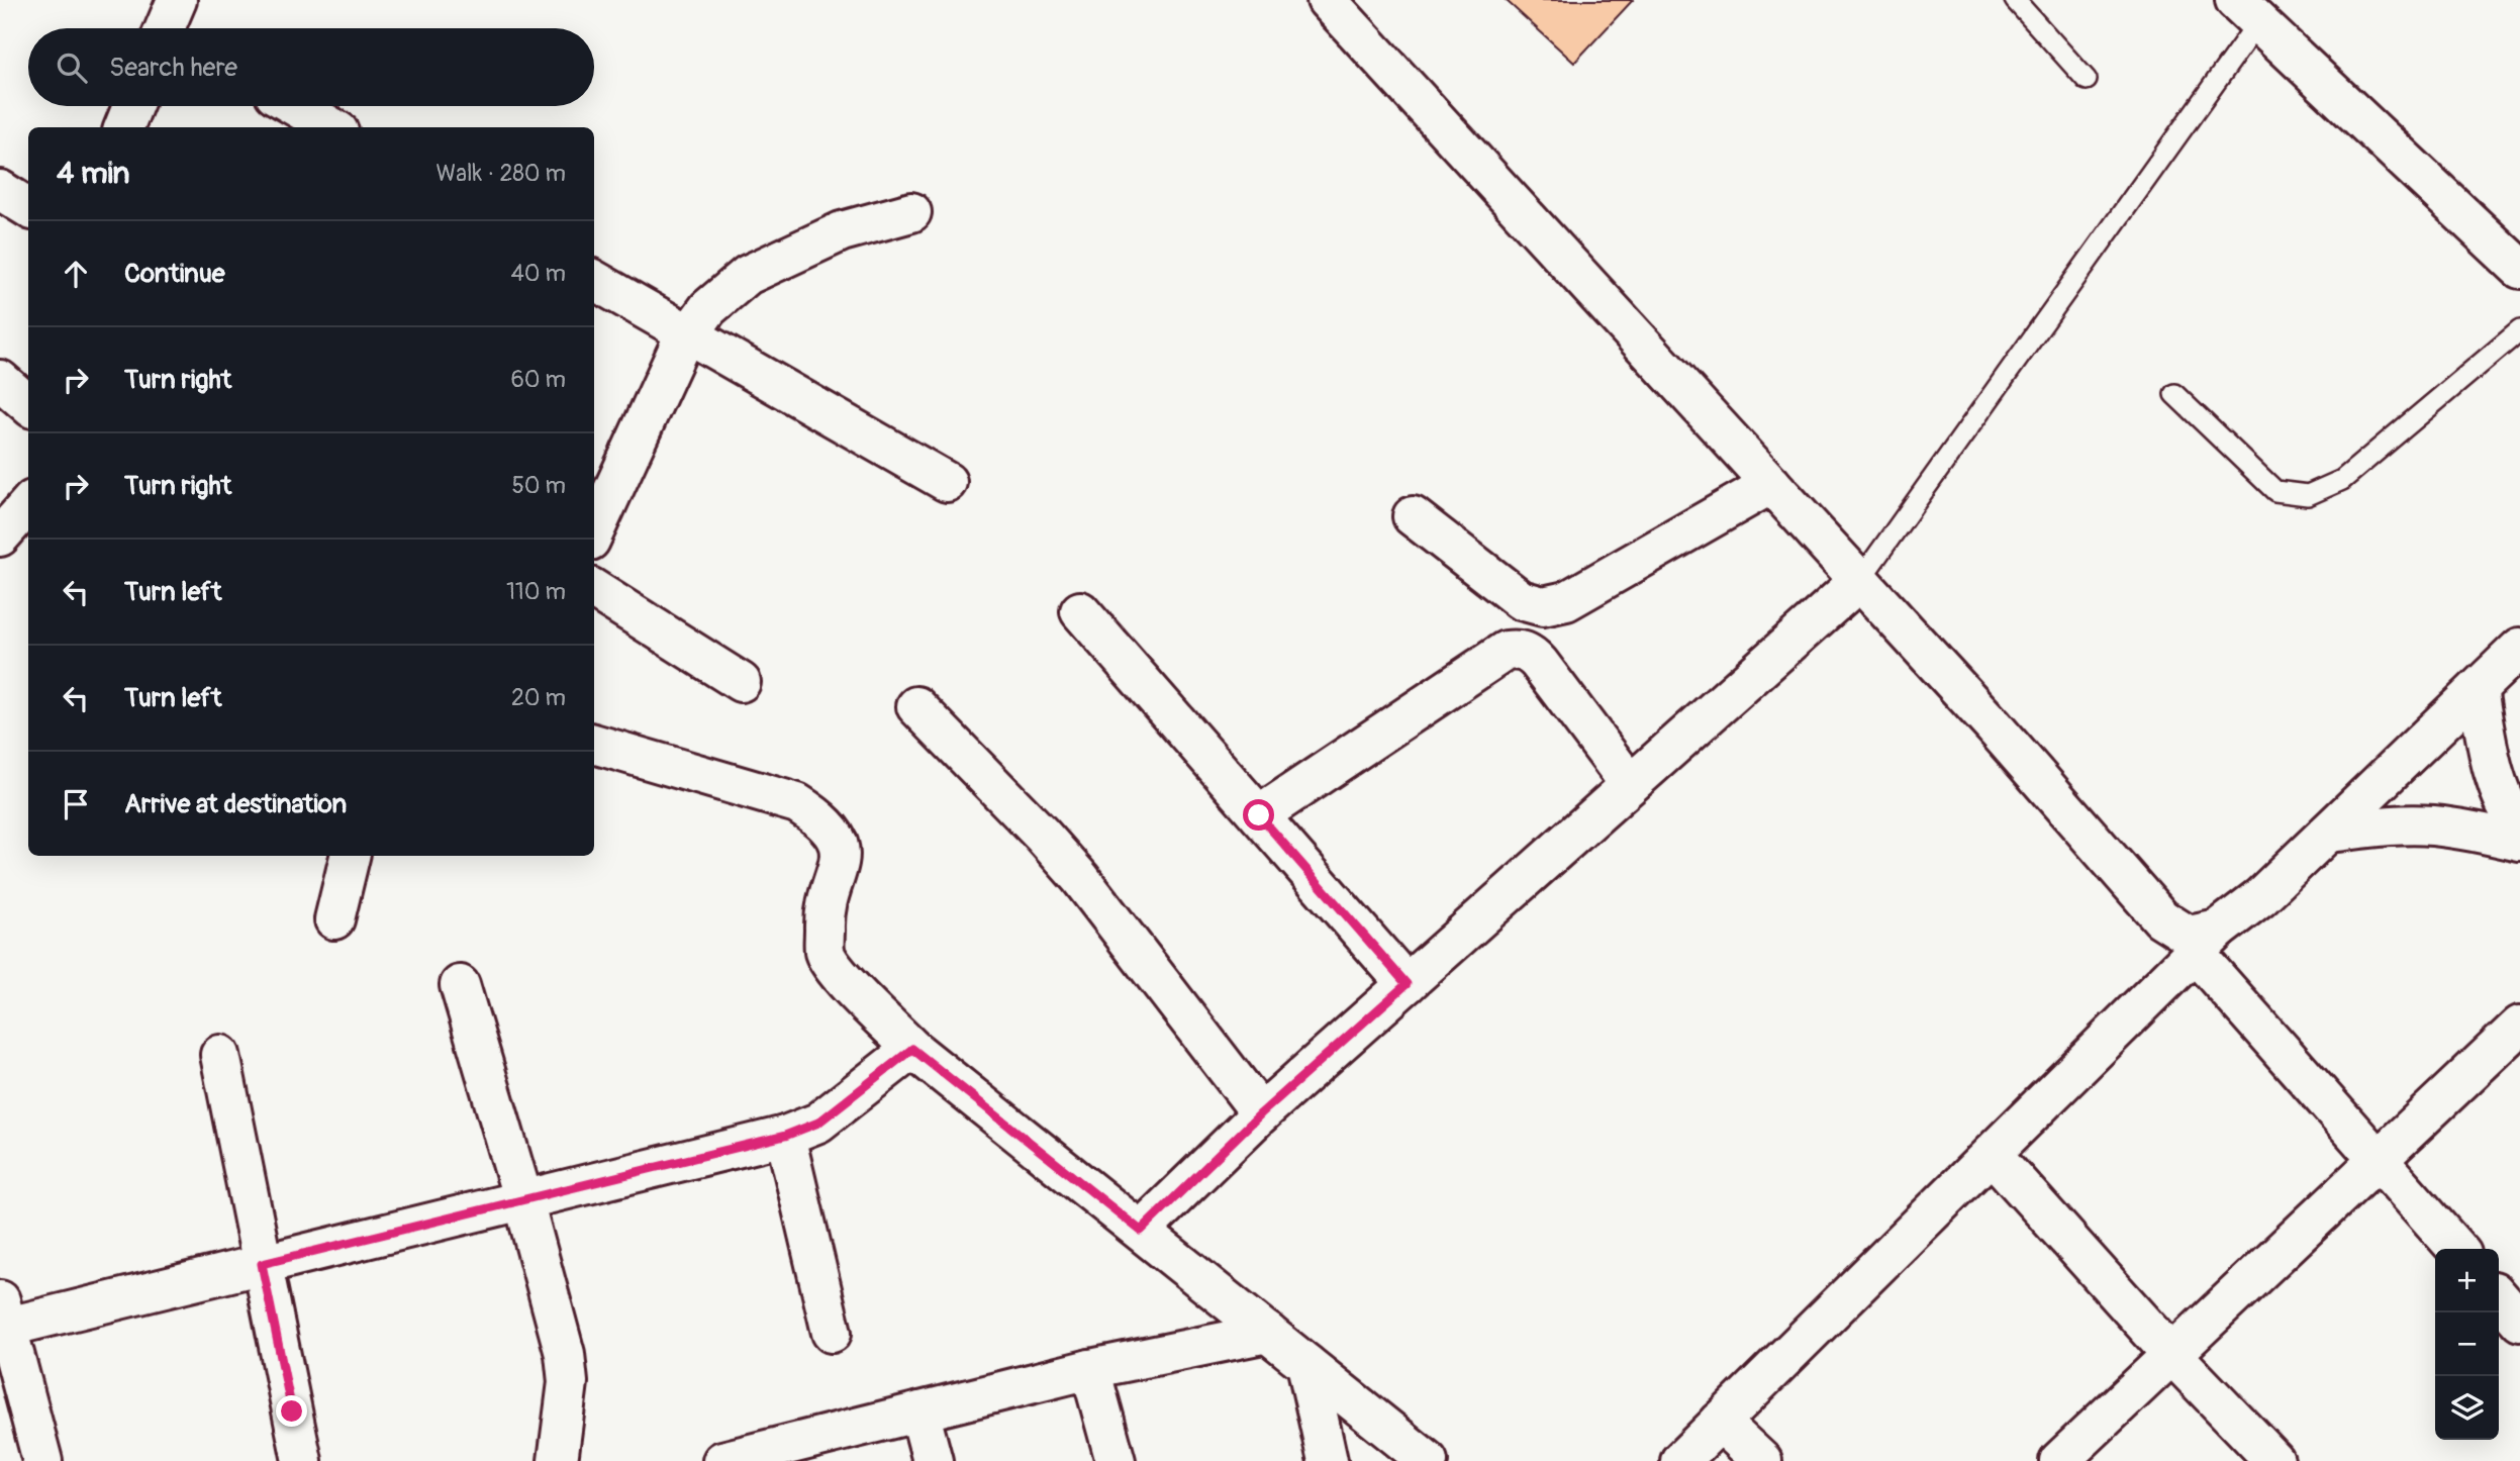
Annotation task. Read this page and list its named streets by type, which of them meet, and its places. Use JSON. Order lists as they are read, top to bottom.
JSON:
{
  "page": {
    "search": "Search here",
    "heading": ["4 min", "Walk · 280 m"],
    "list": [
      ["Continue", "40 m"],
      ["Turn right", "60 m"],
      ["Turn right", "50 m"],
      ["Turn left", "110 m"],
      ["Turn left", "20 m"],
      "Arrive at destination"
    ],
    "map_buttons": ["+", "−"]
  }
}
